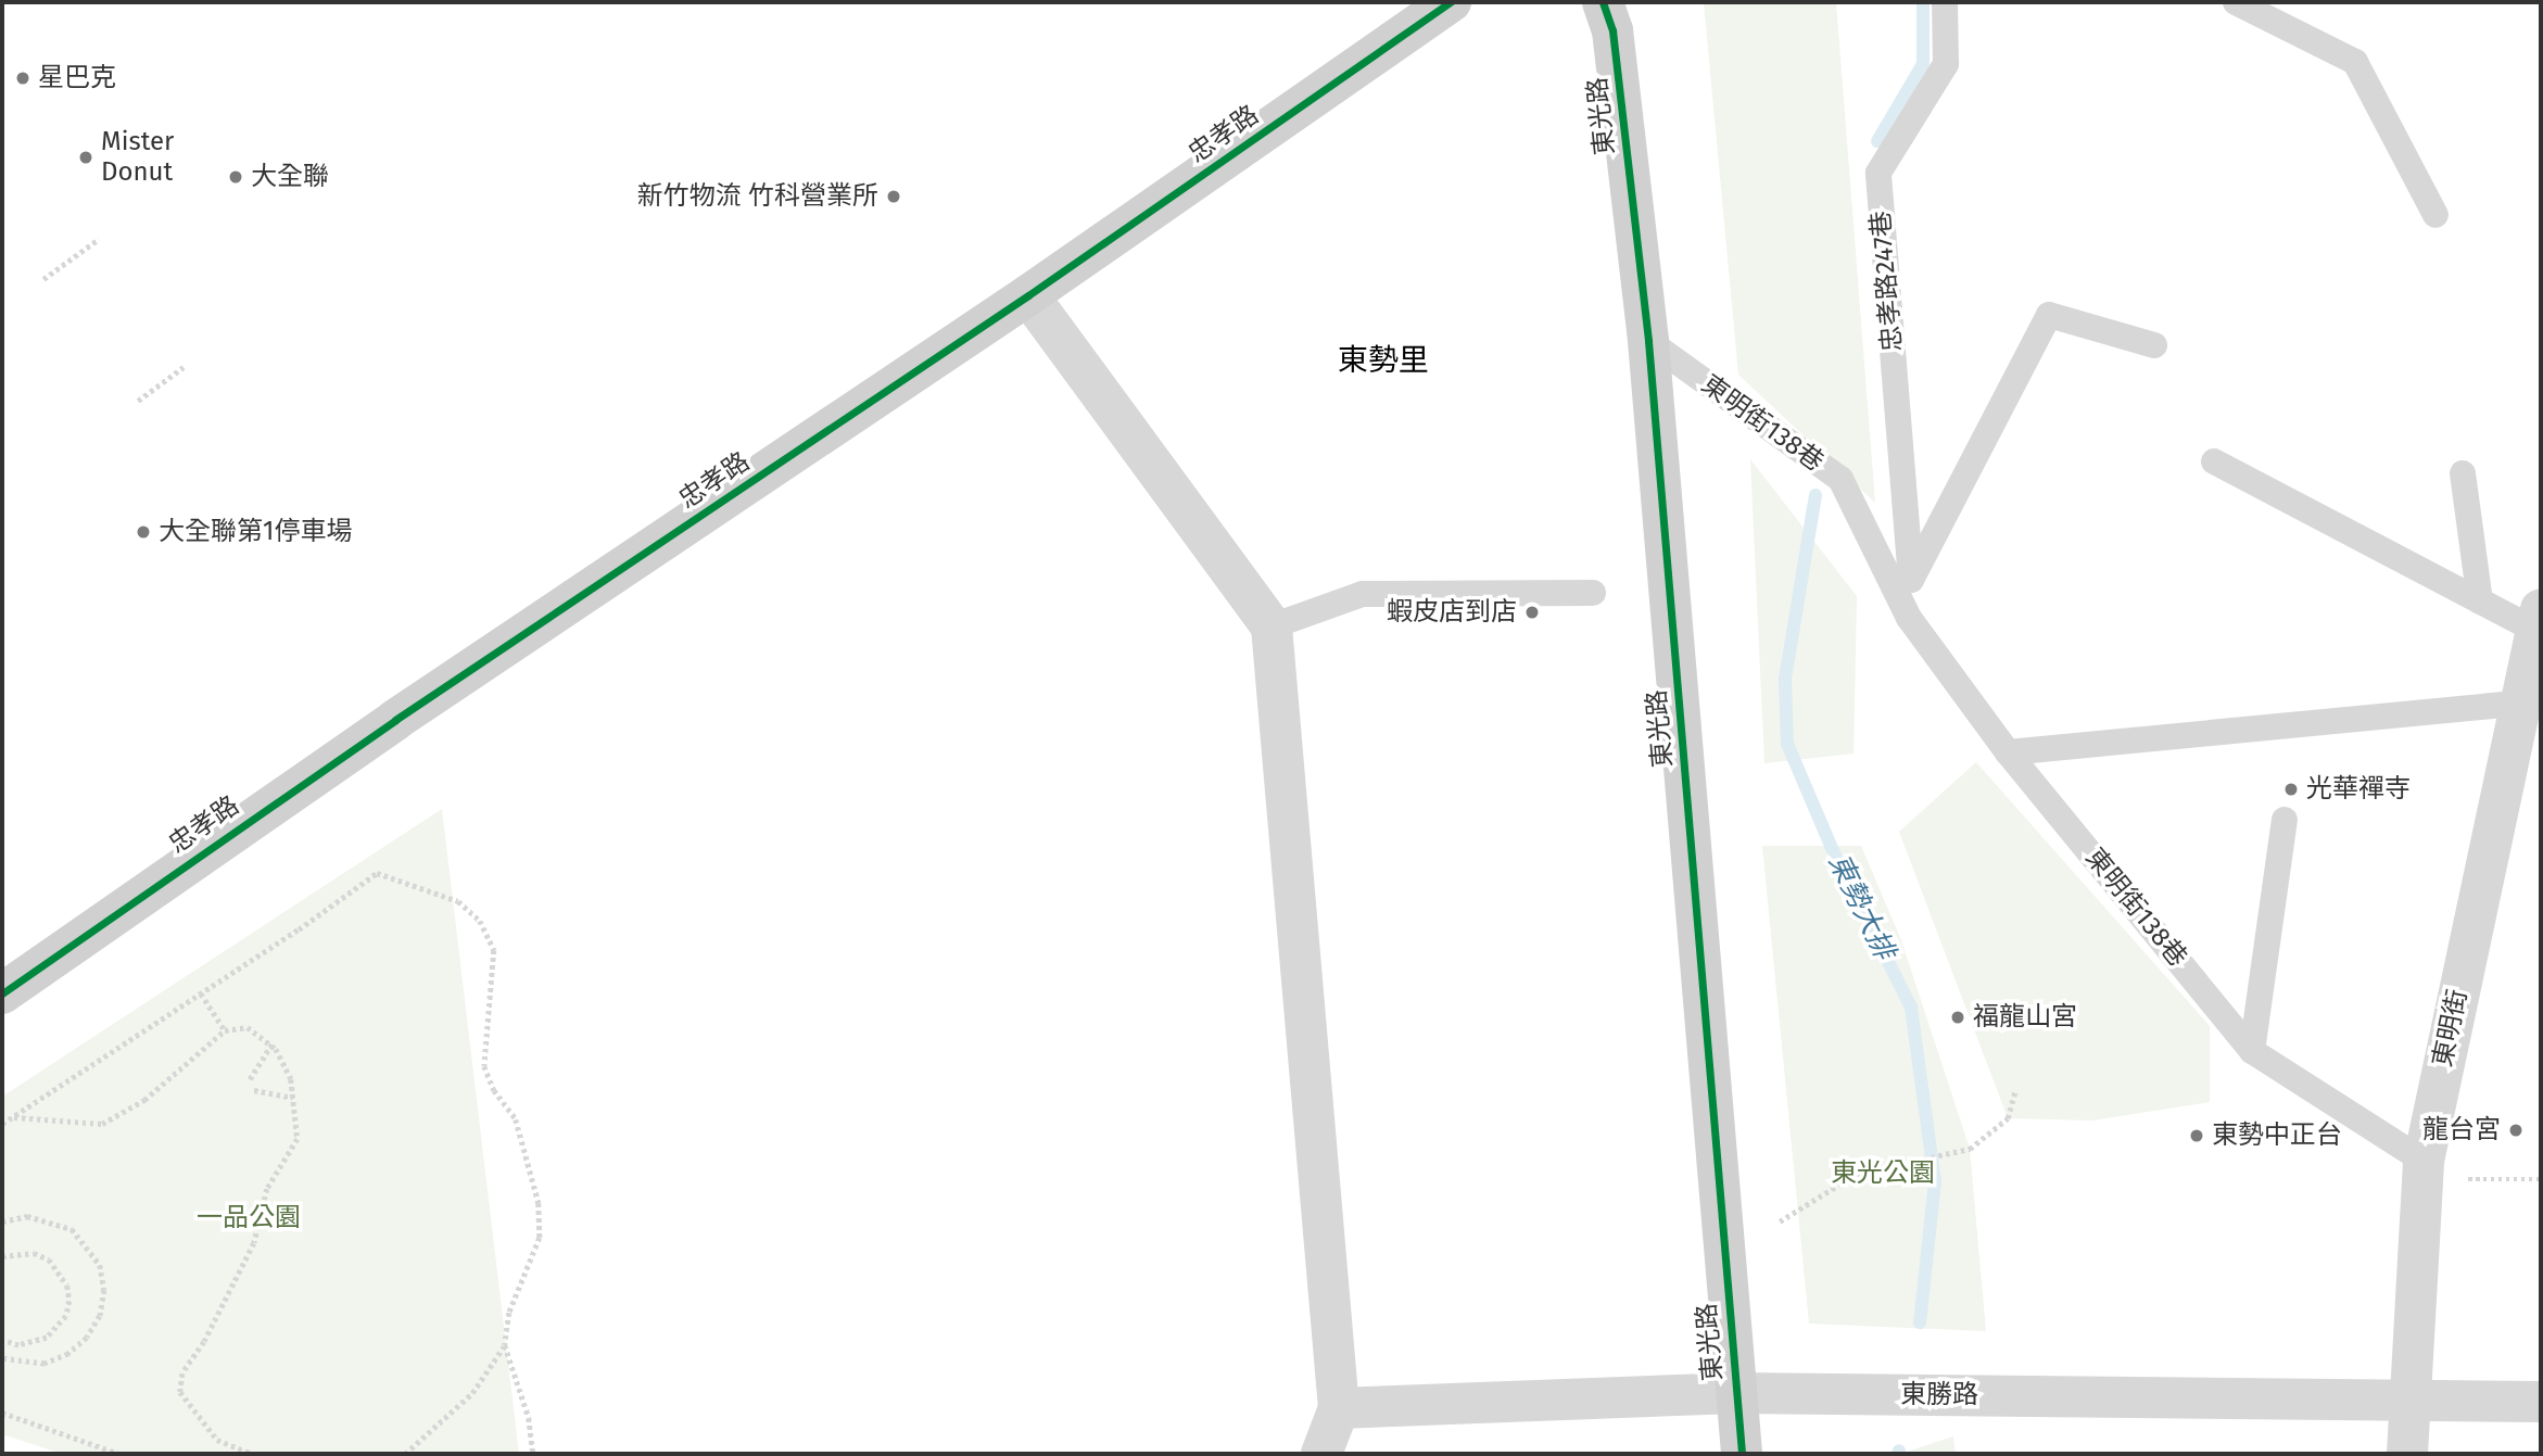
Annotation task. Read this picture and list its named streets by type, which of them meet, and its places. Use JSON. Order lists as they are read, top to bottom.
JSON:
{
  "streets": {
    "street": [
      "東光路",
      "忠孝路",
      "東明街",
      "東勝路"
    ],
    "lane": ["忠孝路247巷", "東明街138巷"]
  },
  "crossings": [
    ["東光路", "東明街138巷"],
    ["東光路", "東勝路"],
    ["忠孝路247巷", "東明街138巷"],
    ["東明街138巷", "東明街"],
    ["東明街", "東勝路"]
  ],
  "districts": ["東勢里"],
  "water": ["東勢大排"],
  "parks": ["東光公園", "一品公園"],
  "places": [
    "星巴克",
    "Mister Donut",
    "大全聯",
    "新竹物流 竹科營業所",
    "大全聯第1停車場",
    "蝦皮店到店",
    "光華禪寺",
    "福龍山宮",
    "龍台宮",
    "東勢中正台"
  ]
}
